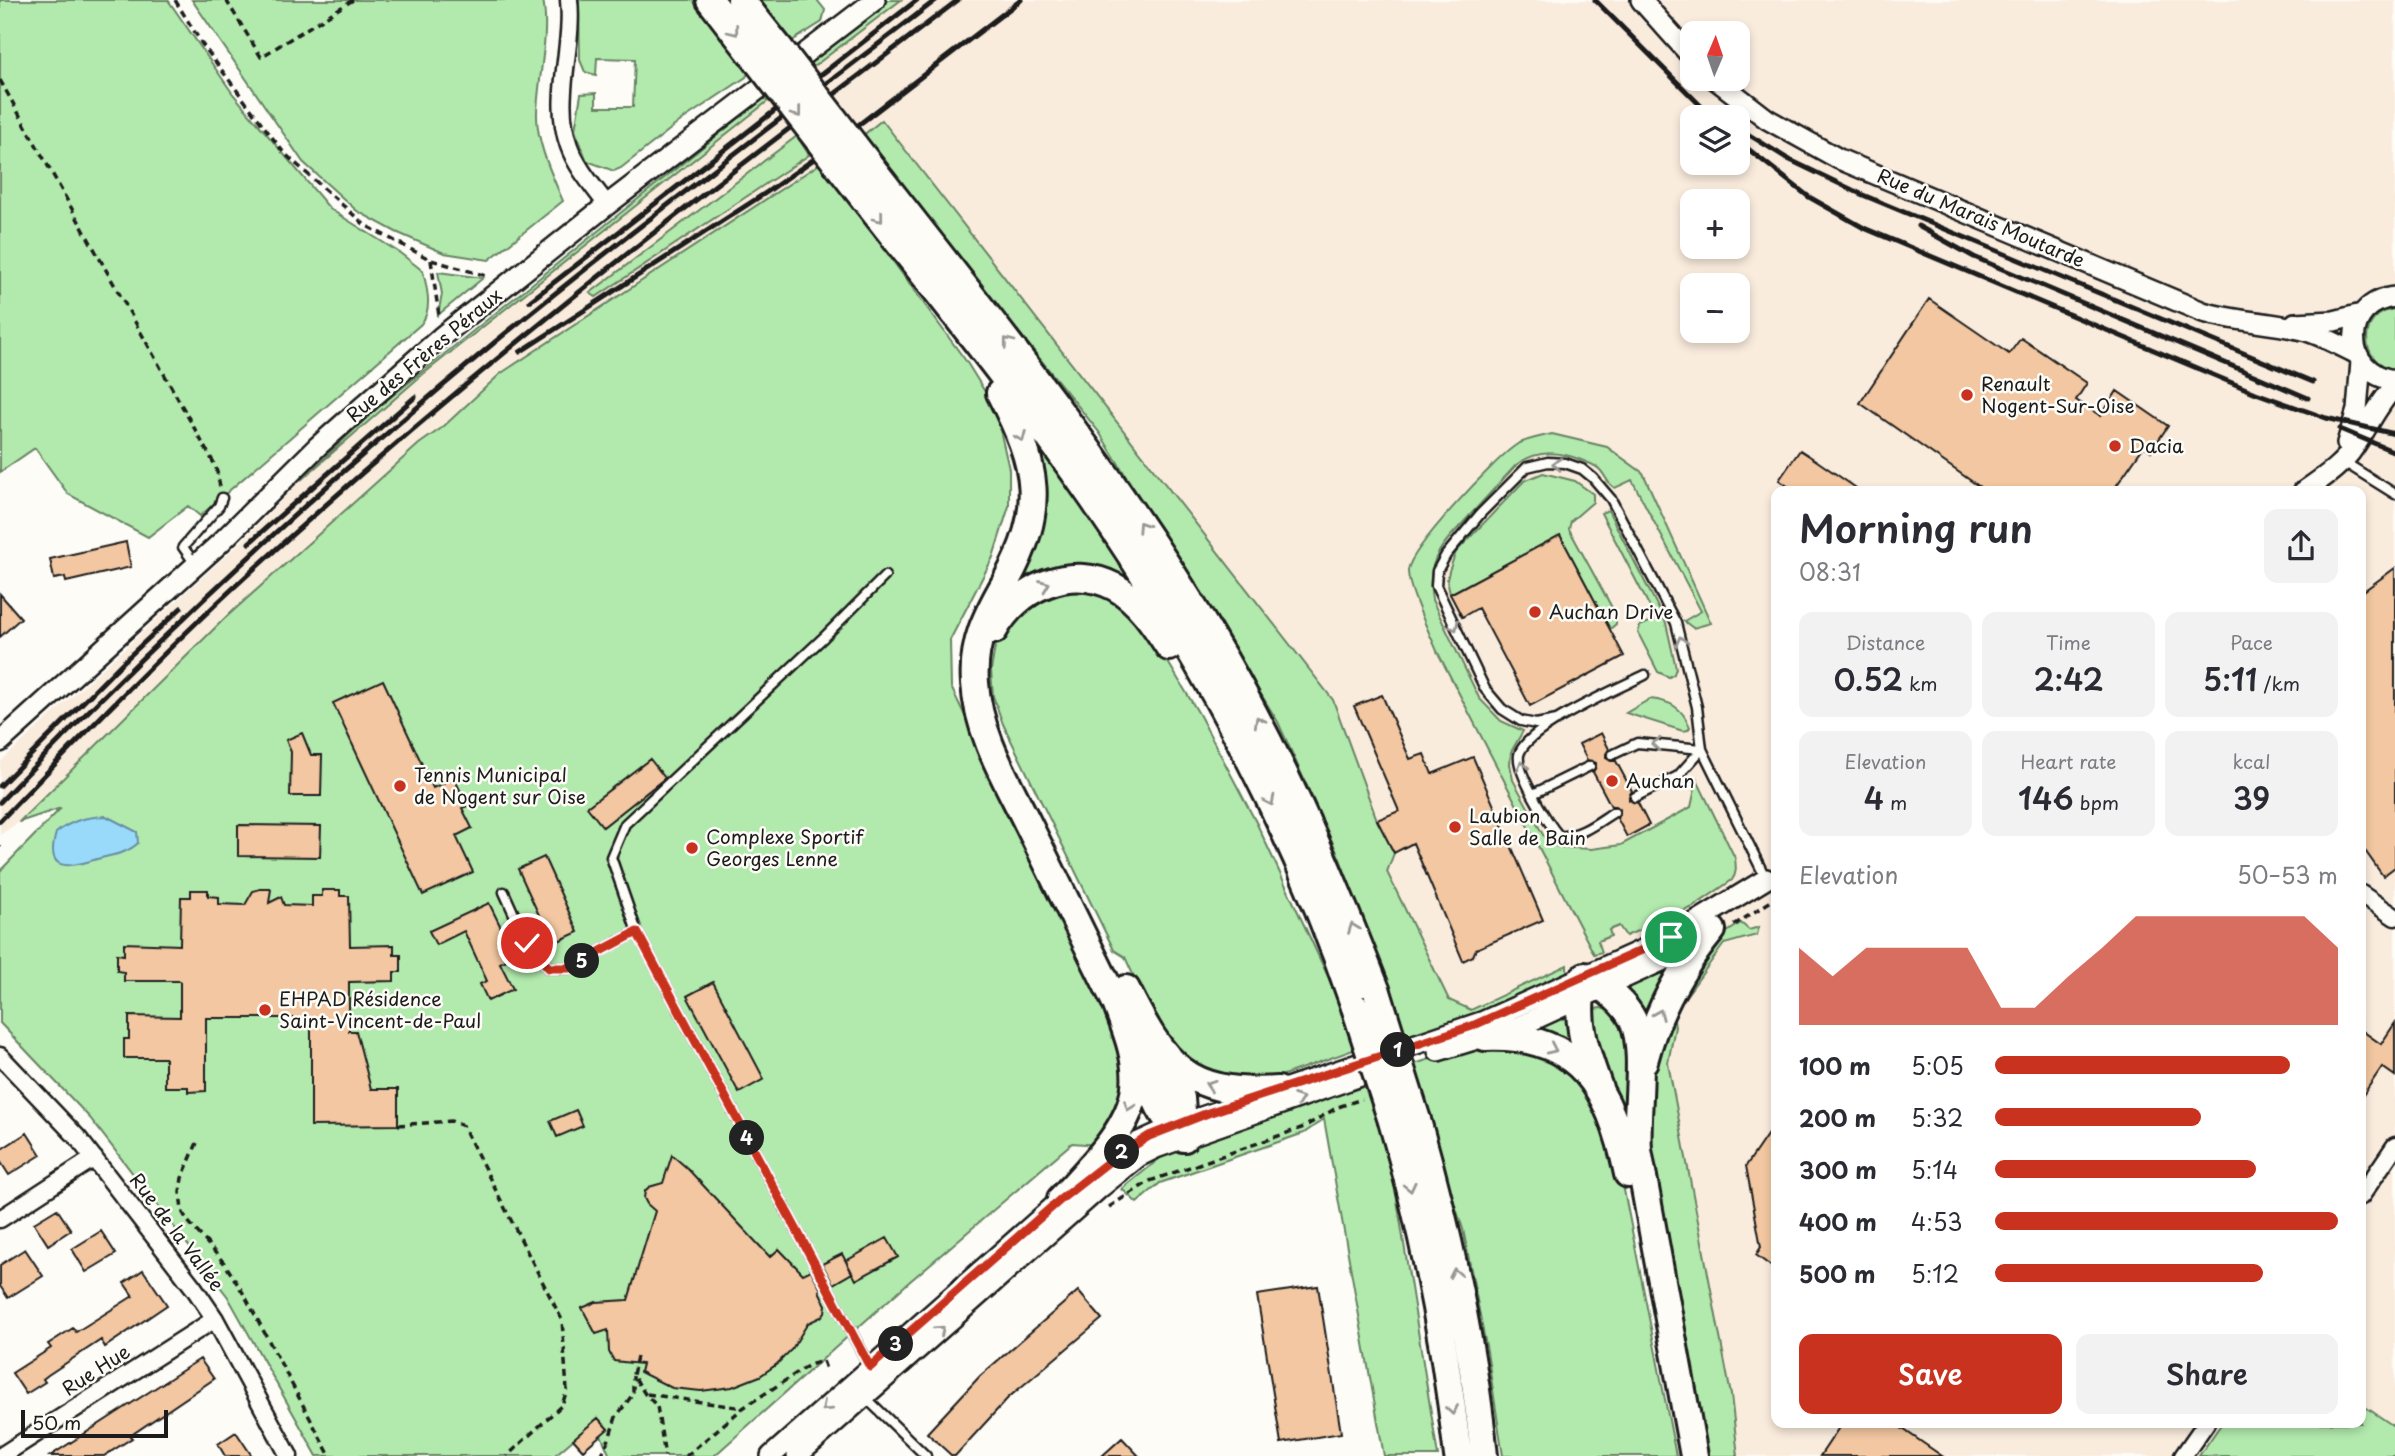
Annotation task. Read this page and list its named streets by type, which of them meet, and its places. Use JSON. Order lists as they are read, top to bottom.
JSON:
{
  "streets": {
    "street": [
      "Rue du Marais Moutarde",
      "Rue des Frères Péraux",
      "Rue de la Vallée",
      "Rue Hue"
    ]
  },
  "crossings": [
    ["Rue de la Vallée", "Rue Hue"]
  ],
  "places": [
    "Renault Nogent-Sur-Oise",
    "Dacia",
    "Auchan Drive",
    "Auchan",
    "Tennis Municipal de Nogent sur Oise",
    "Laubion Salle de Bain",
    "Complexe Sportif Georges Lenne",
    "EHPAD Résidence Saint-Vincent-de-Paul"
  ],
  "scale_bar": "50 m",
  "north": "top",
  "page": {
    "map_buttons": ["+", "−"],
    "heading": ["Morning run", "08:31"],
    "stats": [
      ["Distance", "0.52 km"],
      ["Time", "2:42"],
      ["Pace", "5:11 /km"],
      ["Elevation", "4 m"],
      ["Heart rate", "146 bpm"],
      ["kcal", "39"]
    ],
    "chart": ["Elevation", "50–53 m"],
    "pins": [
      "5",
      "1",
      "4",
      "2",
      "3"
    ],
    "list": [
      {
        "name": "100 m",
        "note": "5:05"
      },
      {
        "name": "200 m",
        "note": "5:32"
      },
      {
        "name": "300 m",
        "note": "5:14"
      },
      {
        "name": "400 m",
        "note": "4:53"
      },
      {
        "name": "500 m",
        "note": "5:12"
      }
    ],
    "buttons": ["Save", "Share"],
    "scale": "50 m"
  }
}
